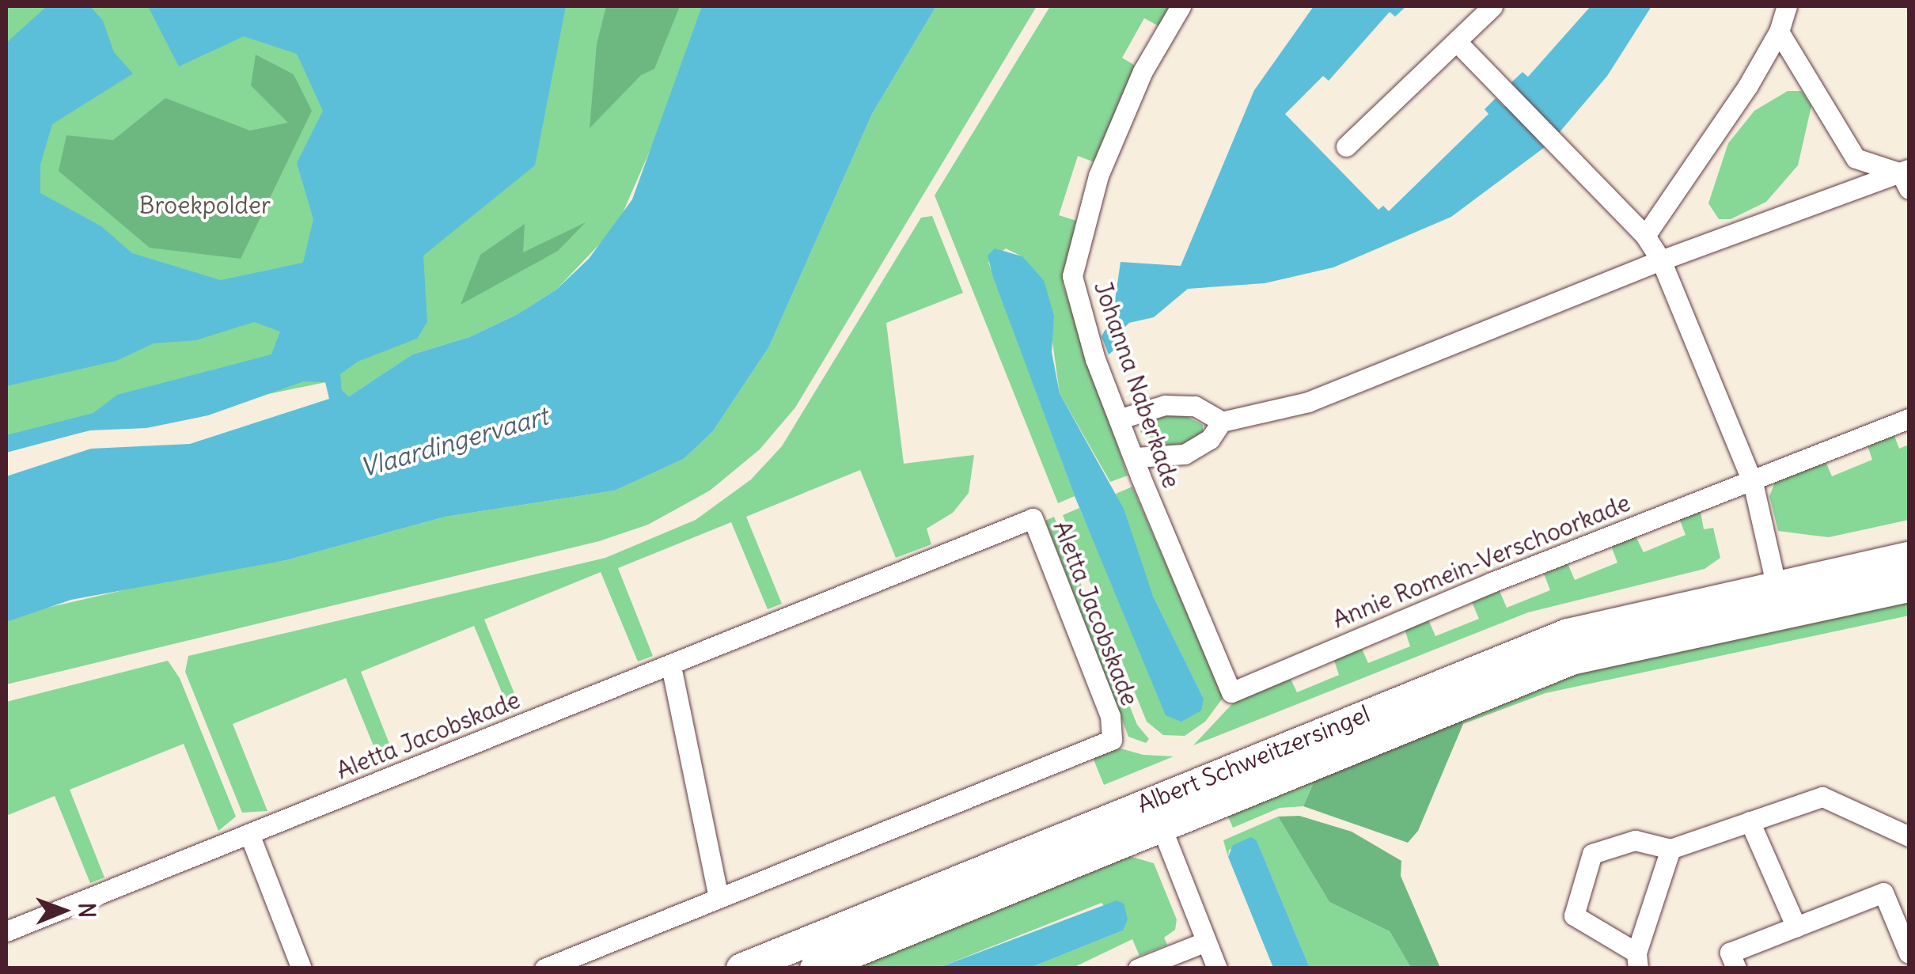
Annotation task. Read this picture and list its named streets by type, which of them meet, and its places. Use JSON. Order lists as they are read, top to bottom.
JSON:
{
  "streets": {
    "street": [
      "Johanna Naberkade",
      "Annie Romein-Verschoorkade",
      "Aletta Jacobskade",
      "Albert Schweitzersingel"
    ]
  },
  "crossings": [
    ["Johanna Naberkade", "Annie Romein-Verschoorkade"]
  ],
  "water": ["Vlaardingervaart"],
  "parks": ["Broekpolder"],
  "north": "right"
}
